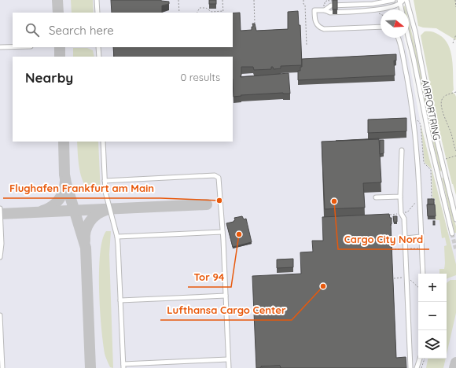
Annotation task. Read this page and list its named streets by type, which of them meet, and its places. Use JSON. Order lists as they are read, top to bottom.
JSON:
{
  "streets": {
    "street": ["AIRPORTRING"]
  },
  "places": [
    "Flughafen Frankfurt am Main",
    "Cargo City Nord",
    "Tor 94",
    "Lufthansa Cargo Center"
  ],
  "north": "right",
  "page": {
    "search": "Search here",
    "heading": ["Nearby", "0 results"],
    "map_buttons": ["+", "−"]
  }
}
